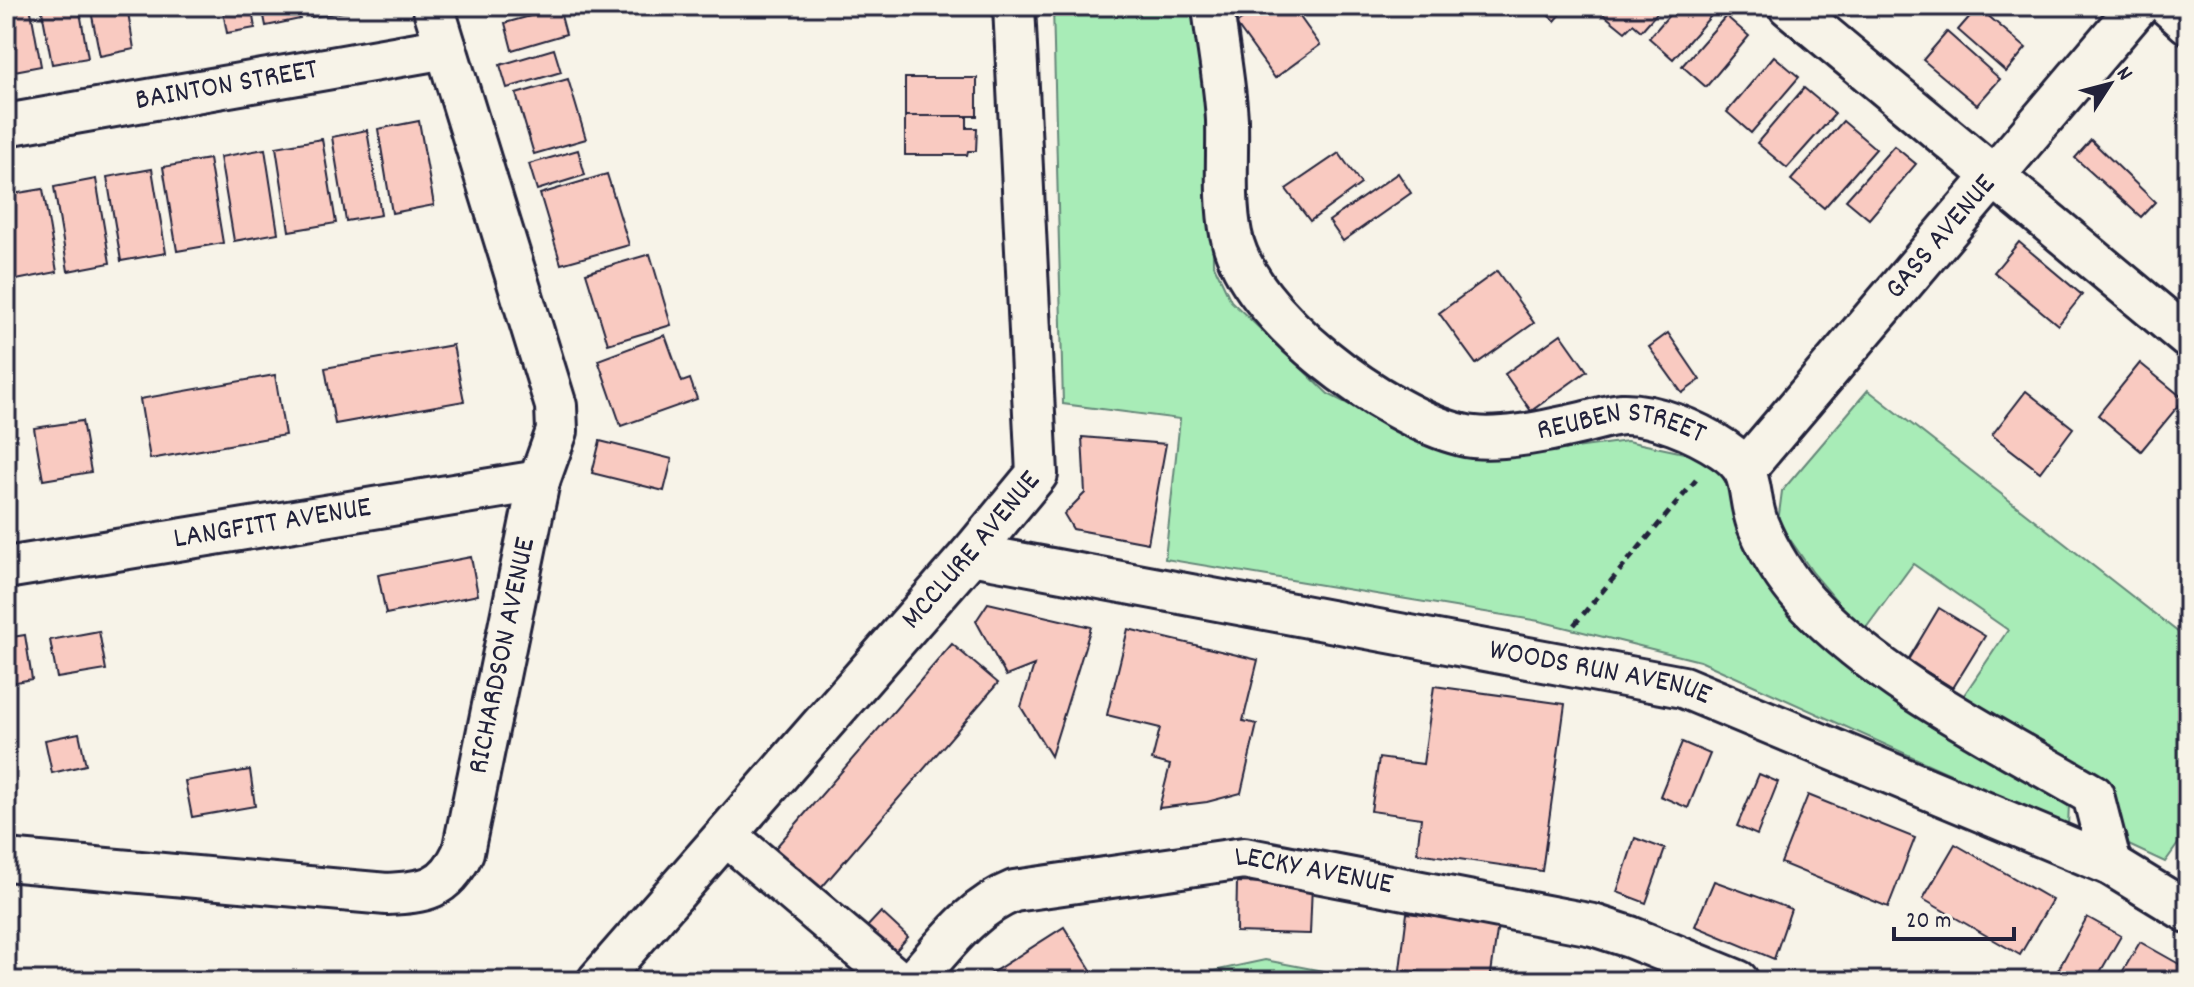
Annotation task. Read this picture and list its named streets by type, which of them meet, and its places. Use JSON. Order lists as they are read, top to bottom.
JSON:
{
  "streets": {
    "street": [
      "BAINTON STREET",
      "GASS AVENUE",
      "REUBEN STREET",
      "LANGFITT AVENUE",
      "MCCLURE AVENUE",
      "RICHARDSON AVENUE",
      "WOODS RUN AVENUE",
      "LECKY AVENUE"
    ]
  },
  "crossings": [
    ["BAINTON STREET", "RICHARDSON AVENUE"],
    ["GASS AVENUE", "REUBEN STREET"],
    ["REUBEN STREET", "WOODS RUN AVENUE"],
    ["LANGFITT AVENUE", "RICHARDSON AVENUE"],
    ["MCCLURE AVENUE", "WOODS RUN AVENUE"]
  ],
  "scale_bar": "20 m",
  "north": "top right"
}
